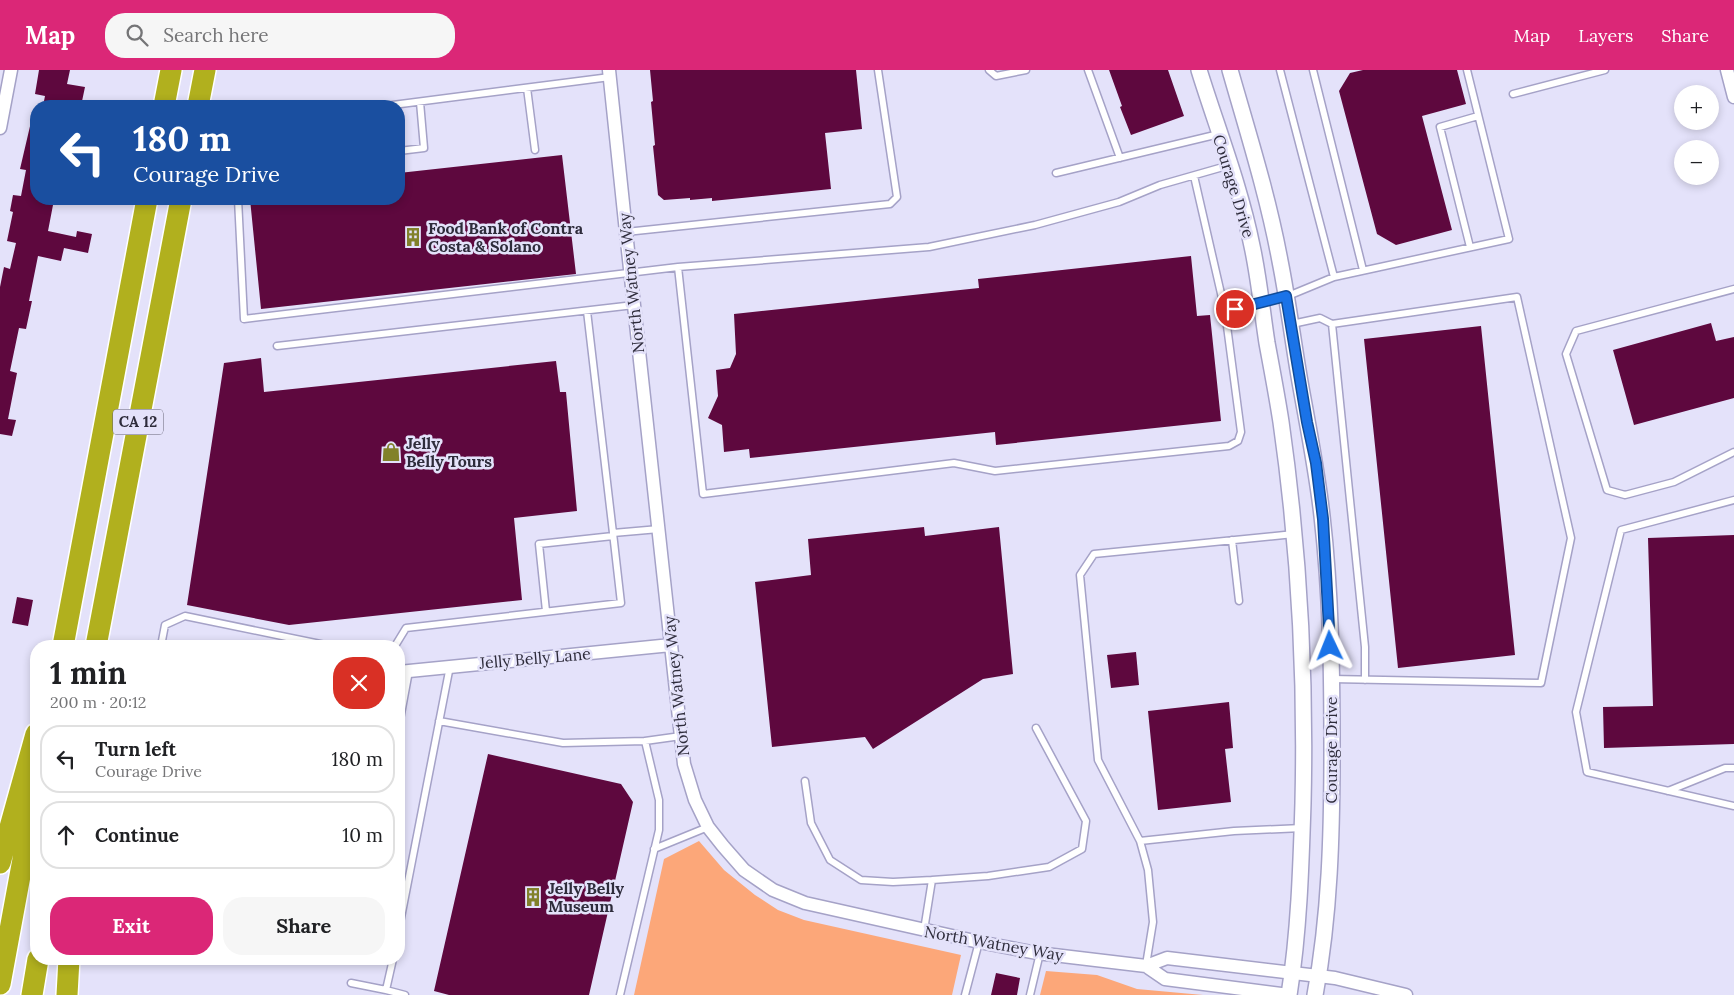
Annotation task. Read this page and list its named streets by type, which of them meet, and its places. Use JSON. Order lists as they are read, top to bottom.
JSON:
{
  "streets": {
    "highway": ["CA 12"],
    "street": ["Courage Drive", "North Watney Way", "Jelly Belly Lane"]
  },
  "crossings": [
    ["Courage Drive", "North Watney Way"],
    ["North Watney Way", "Jelly Belly Lane"]
  ],
  "places": {
    "building": ["Food Bank of Contra Costa & Solano", "Jelly Belly Museum"],
    "shop": ["Jelly Belly Tours"]
  },
  "page": {
    "header": "Map",
    "search": "Search here",
    "nav": ["Map", "Layers", "Share"],
    "map_buttons": ["+", "−"],
    "turn": ["180 m", "Courage Drive"],
    "heading": ["1 min", "200 m · 20:12"],
    "list": [
      {
        "name": "Turn left",
        "note": "Courage Drive",
        "value": "180 m"
      },
      {
        "name": "Continue",
        "value": "10 m"
      }
    ],
    "buttons": ["Exit", "Share"]
  }
}
